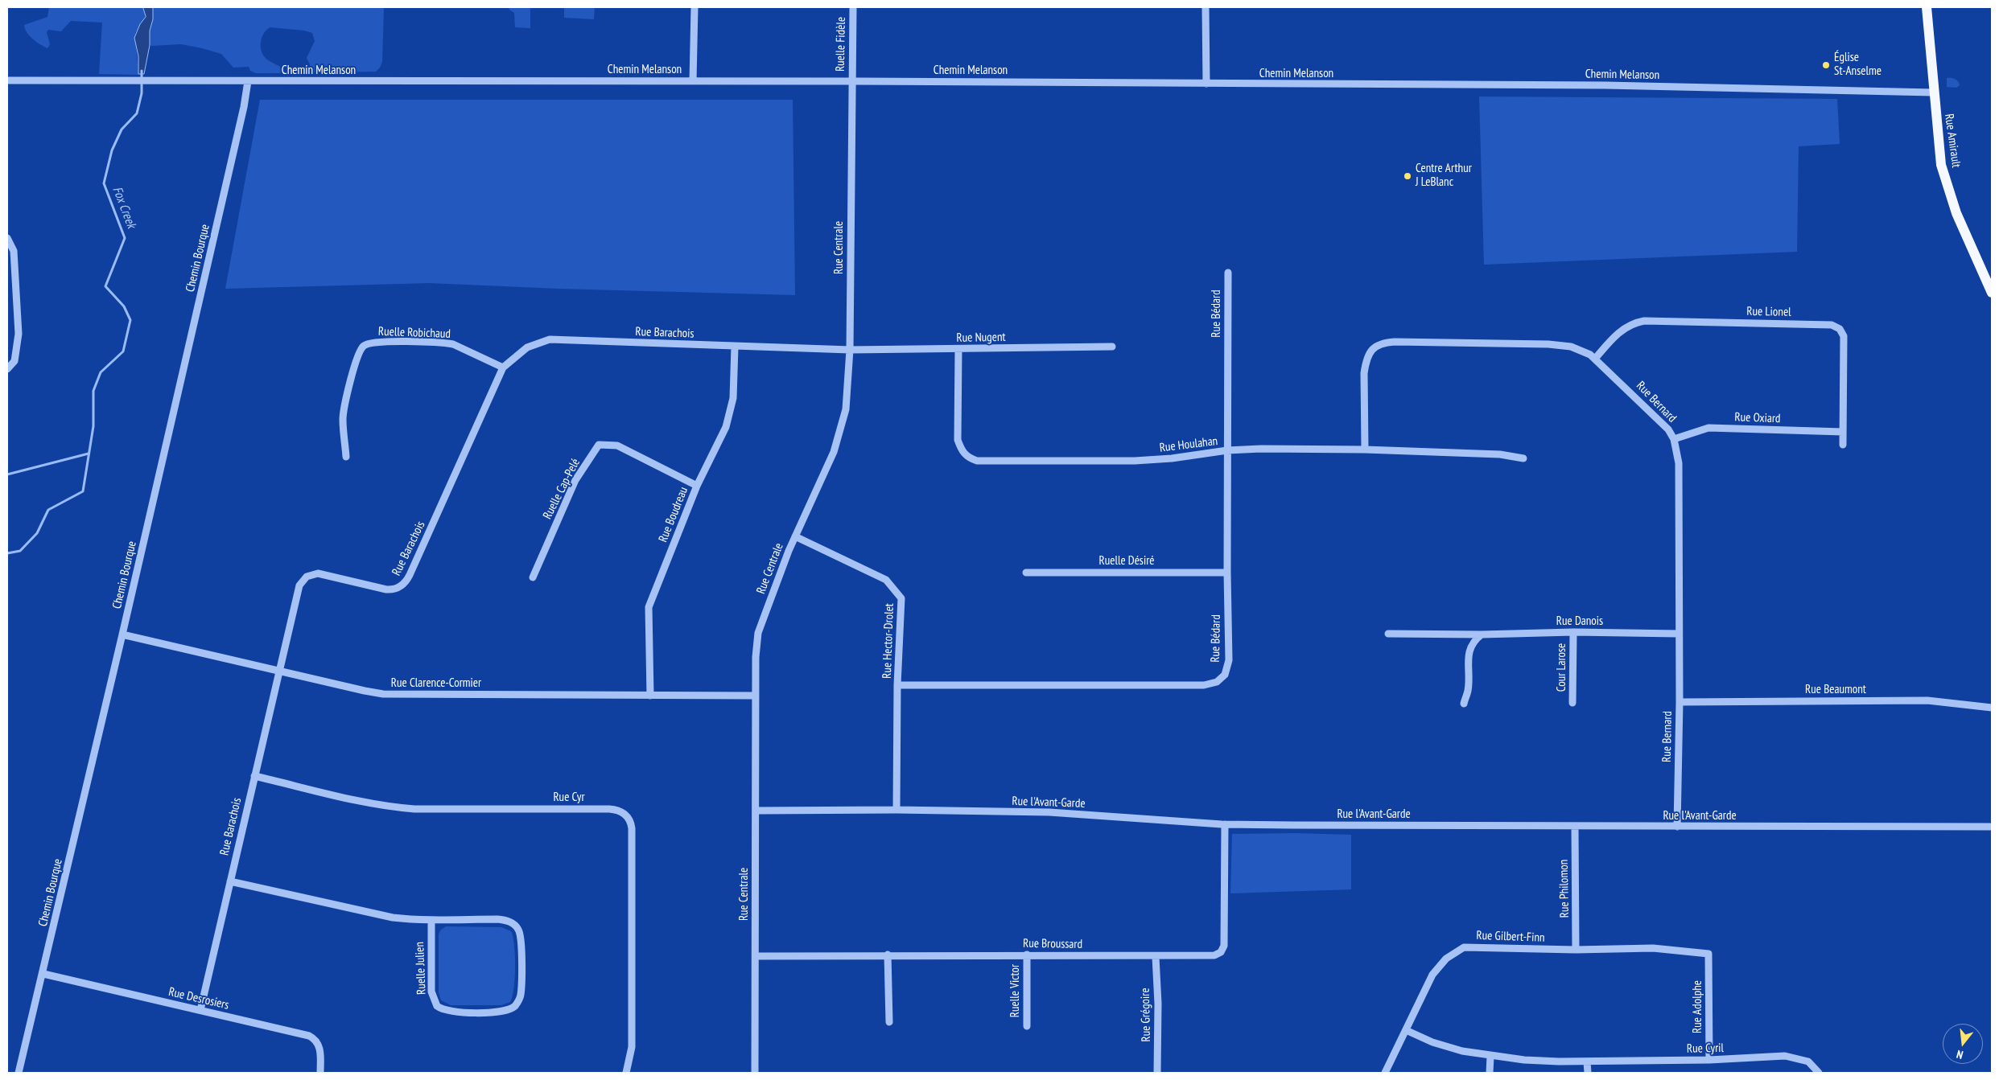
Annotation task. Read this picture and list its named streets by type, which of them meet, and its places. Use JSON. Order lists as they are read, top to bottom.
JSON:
{
  "streets": {
    "main road": ["Rue Amirault"],
    "street": [
      "Ruelle Fidèle",
      "Chemin Melanson",
      "Rue Centrale",
      "Chemin Bourque",
      "Rue Lionel",
      "Rue Bédard",
      "Ruelle Robichaud",
      "Rue Barachois",
      "Rue Nugent",
      "Rue Bernard",
      "Rue Oxiard",
      "Rue Houlahan",
      "Ruelle Cap-Pelé",
      "Rue Boudreau",
      "Ruelle Désiré",
      "Rue Danois",
      "Rue Hector-Drolet",
      "Cour Larose",
      "Rue Clarence-Cormier",
      "Rue Beaumont",
      "Rue Cyr",
      "Rue l'Avant-Garde",
      "Rue Philomon",
      "Rue Gilbert-Finn",
      "Rue Broussard",
      "Ruelle Julien",
      "Ruelle Victor",
      "Rue Desrosiers",
      "Rue Adolphe",
      "Rue Grégoire",
      "Rue Cyril"
    ]
  },
  "crossings": [
    ["Ruelle Fidèle", "Chemin Melanson"],
    ["Ruelle Fidèle", "Rue Centrale"],
    ["Chemin Melanson", "Rue Amirault"],
    ["Chemin Melanson", "Rue Centrale"],
    ["Chemin Melanson", "Chemin Bourque"],
    ["Rue Centrale", "Rue Barachois"],
    ["Rue Centrale", "Rue Nugent"],
    ["Rue Centrale", "Rue Hector-Drolet"],
    ["Rue Centrale", "Rue Clarence-Cormier"],
    ["Rue Centrale", "Rue l'Avant-Garde"],
    ["Rue Centrale", "Rue Broussard"],
    ["Chemin Bourque", "Rue Clarence-Cormier"],
    ["Chemin Bourque", "Rue Desrosiers"],
    ["Rue Lionel", "Rue Bernard"],
    ["Rue Lionel", "Rue Oxiard"],
    ["Rue Bédard", "Rue Houlahan"],
    ["Rue Bédard", "Ruelle Désiré"],
    ["Rue Bédard", "Rue Hector-Drolet"],
    ["Ruelle Robichaud", "Rue Barachois"],
    ["Rue Barachois", "Rue Nugent"],
    ["Rue Barachois", "Rue Boudreau"],
    ["Rue Barachois", "Rue Clarence-Cormier"],
    ["Rue Barachois", "Rue Cyr"],
    ["Rue Barachois", "Ruelle Julien"],
    ["Rue Barachois", "Rue Desrosiers"],
    ["Rue Nugent", "Rue Houlahan"],
    ["Rue Bernard", "Rue Oxiard"],
    ["Rue Bernard", "Rue Houlahan"],
    ["Rue Bernard", "Rue Danois"],
    ["Rue Bernard", "Rue Beaumont"],
    ["Rue Bernard", "Rue l'Avant-Garde"],
    ["Ruelle Cap-Pelé", "Rue Boudreau"],
    ["Rue Boudreau", "Rue Clarence-Cormier"],
    ["Rue Danois", "Cour Larose"],
    ["Rue Hector-Drolet", "Rue l'Avant-Garde"],
    ["Rue l'Avant-Garde", "Rue Philomon"],
    ["Rue l'Avant-Garde", "Rue Broussard"],
    ["Rue Philomon", "Rue Gilbert-Finn"],
    ["Rue Gilbert-Finn", "Rue Adolphe"],
    ["Rue Gilbert-Finn", "Rue Cyril"],
    ["Rue Broussard", "Ruelle Victor"],
    ["Rue Broussard", "Rue Grégoire"],
    ["Rue Adolphe", "Rue Cyril"]
  ],
  "water": ["Fox Creek"],
  "places": ["Église St-Anselme", "Centre Arthur J LeBlanc"],
  "north": "bottom"
}
